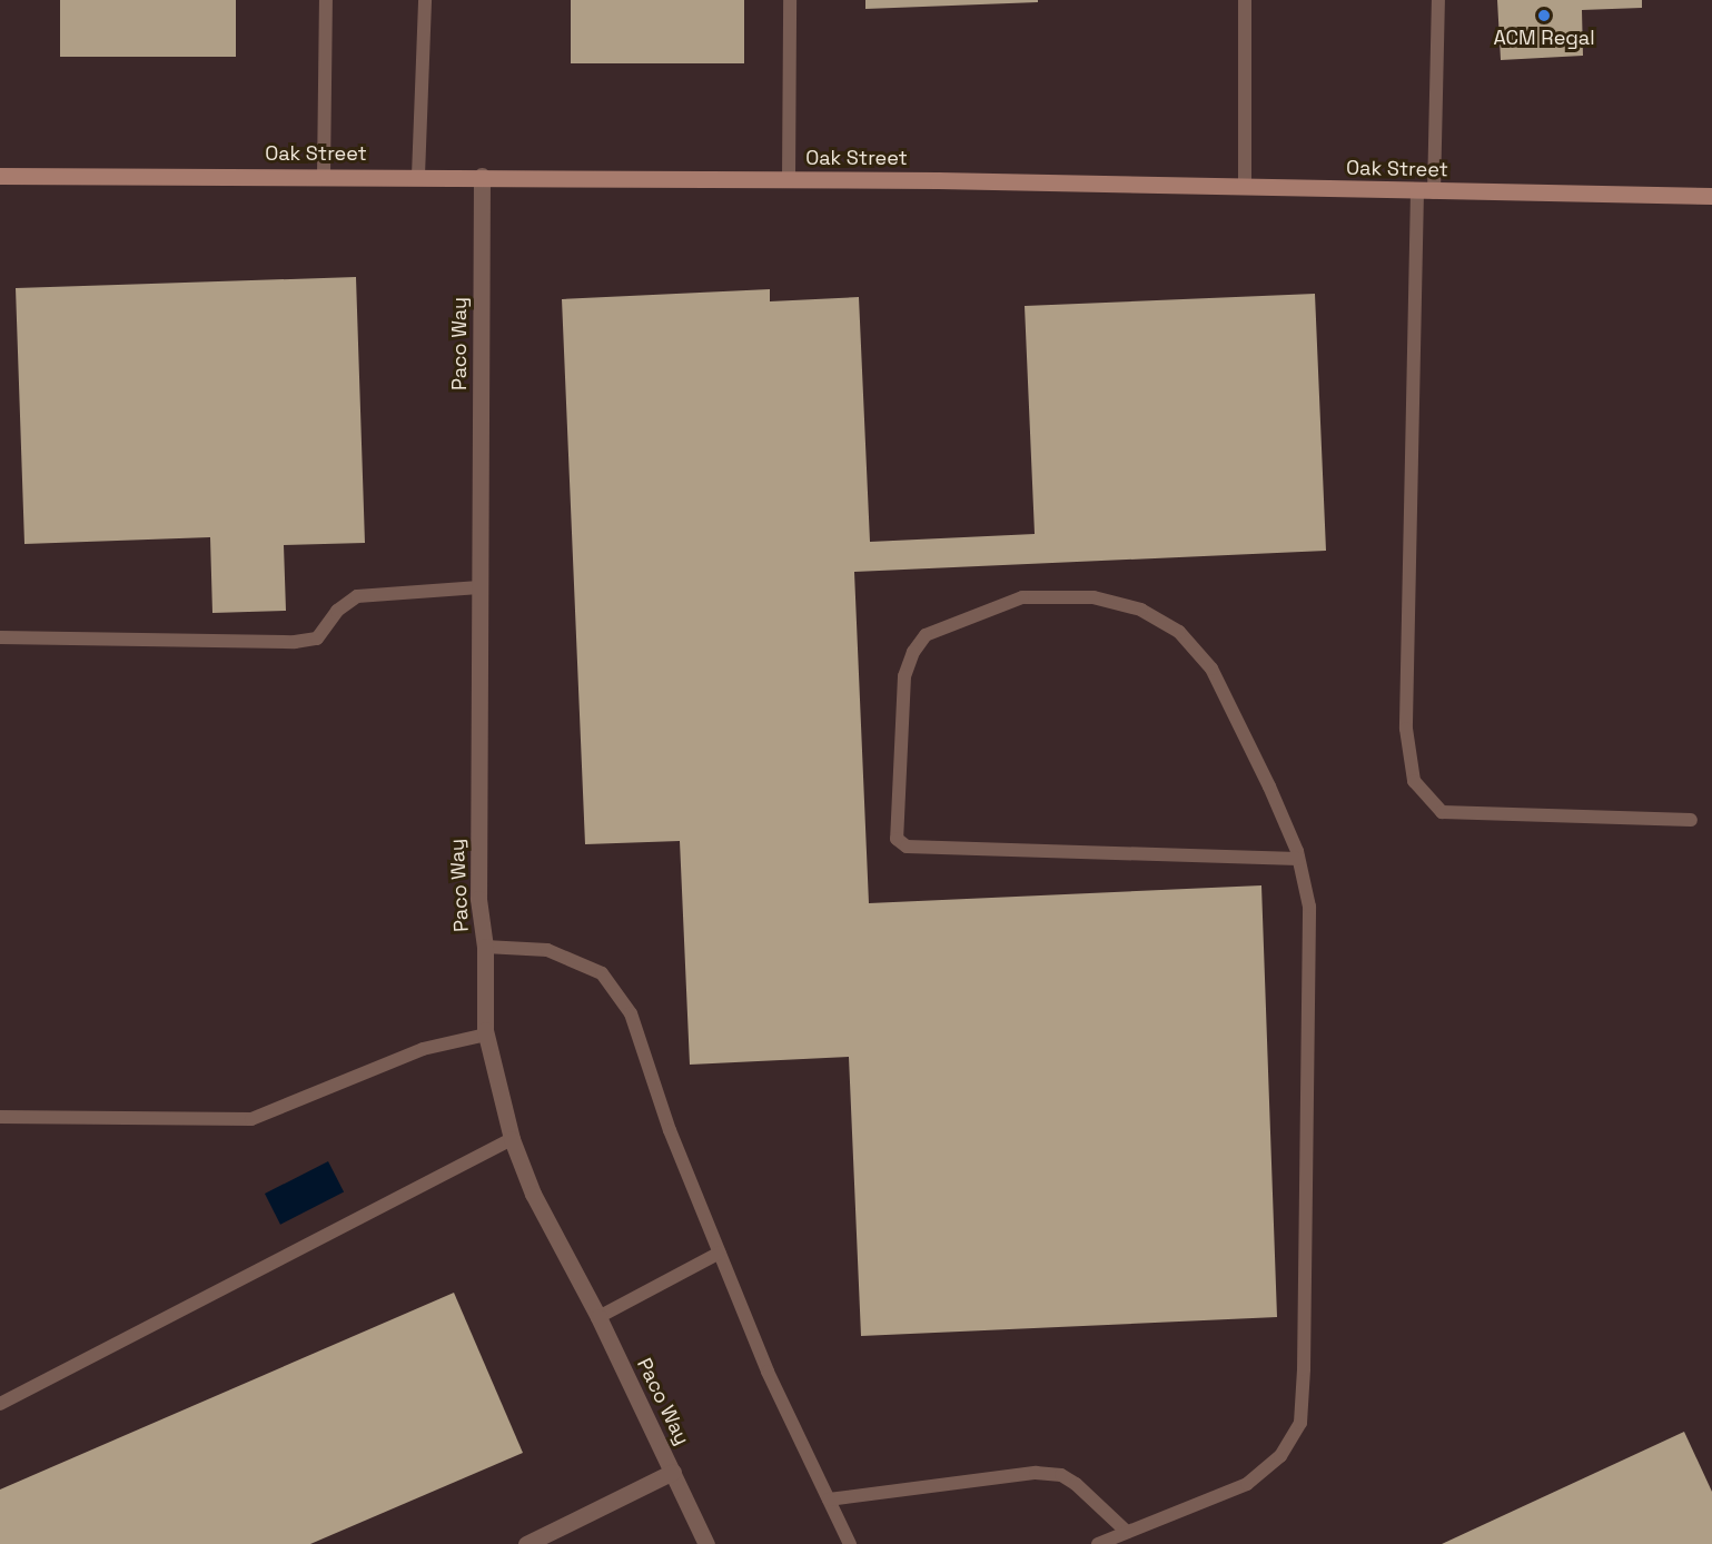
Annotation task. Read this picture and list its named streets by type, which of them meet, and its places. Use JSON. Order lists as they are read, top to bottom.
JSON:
{
  "streets": {
    "street": ["Oak Street", "Paco Way"]
  },
  "crossings": [
    ["Oak Street", "Paco Way"]
  ],
  "places": ["ACM Regal"]
}
